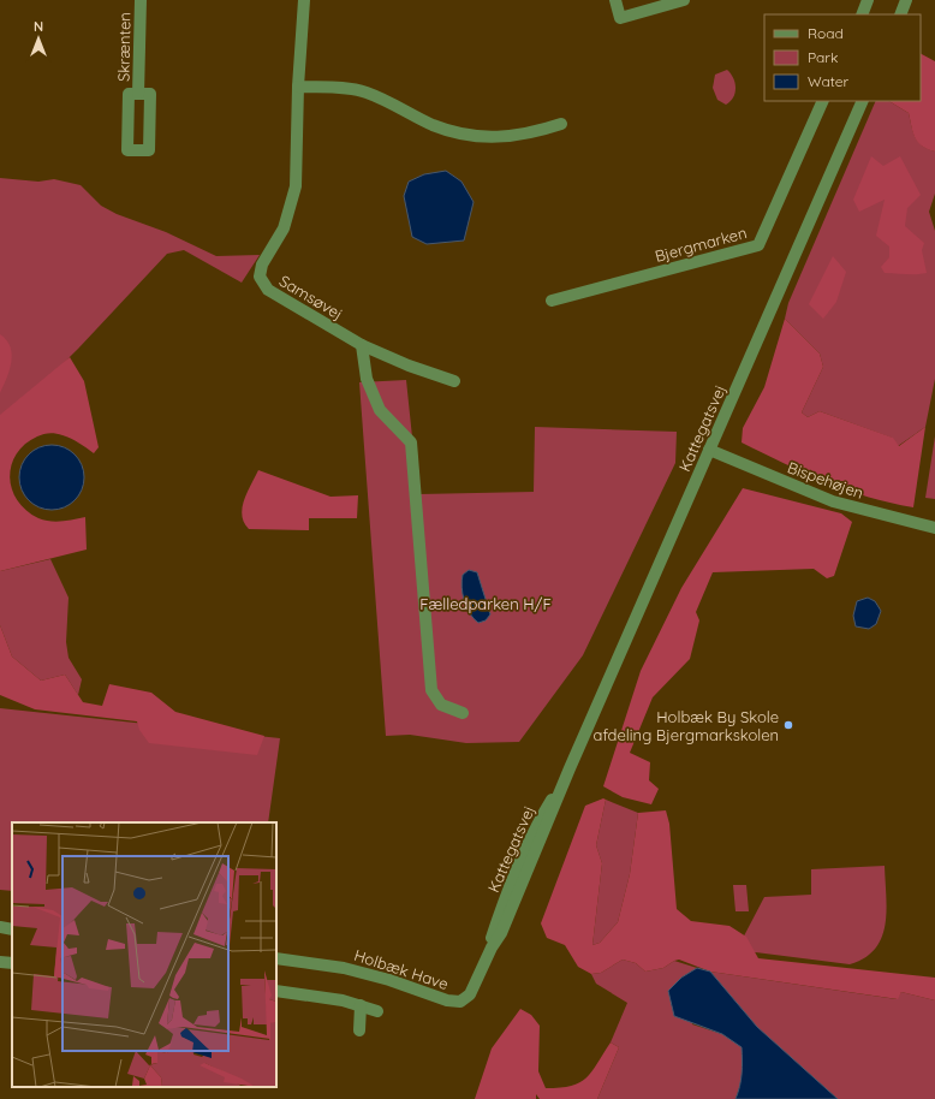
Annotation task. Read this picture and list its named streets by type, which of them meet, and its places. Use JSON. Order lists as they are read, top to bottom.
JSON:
{
  "streets": {
    "street": [
      "Skrænten",
      "Bjergmarken",
      "Samsøvej",
      "Kattegatsvej",
      "Bispehøjen",
      "Holbæk Have"
    ]
  },
  "crossings": [
    ["Kattegatsvej", "Bispehøjen"],
    ["Kattegatsvej", "Holbæk Have"]
  ],
  "parks": ["Fælledparken H/F"],
  "places": ["Holbæk By Skole afdeling Bjergmarkskolen"],
  "legend": ["Road", "Park", "Water"],
  "north": "top"
}
